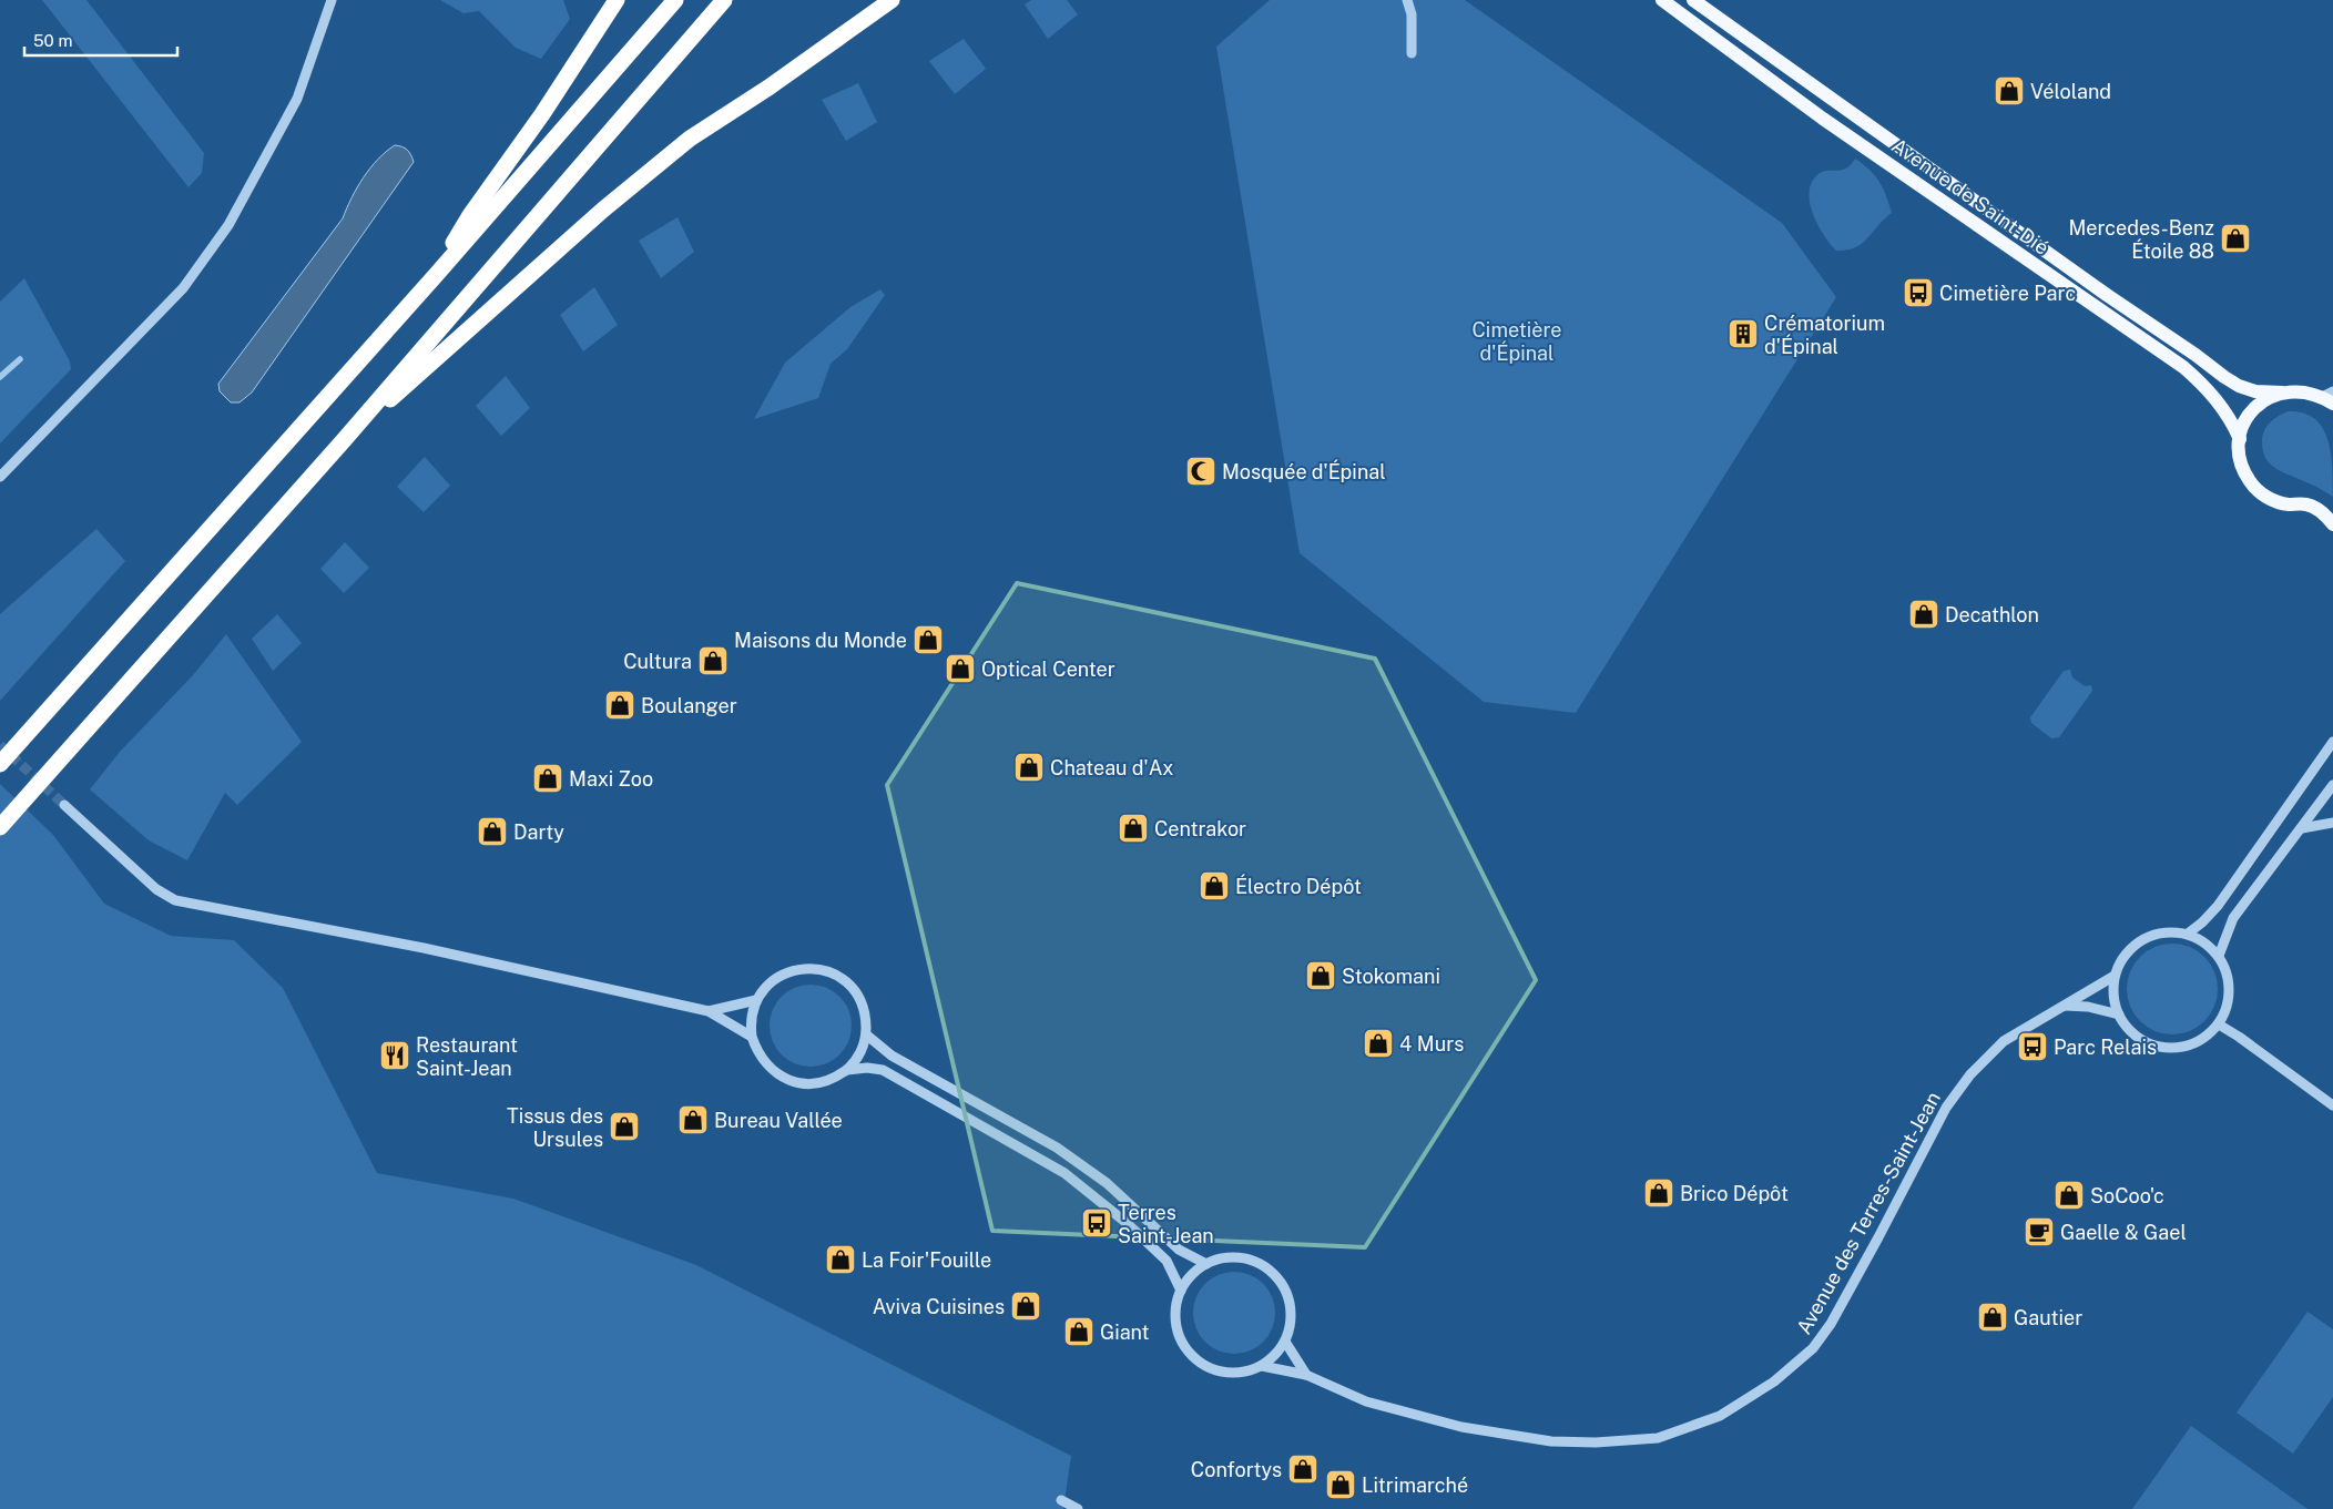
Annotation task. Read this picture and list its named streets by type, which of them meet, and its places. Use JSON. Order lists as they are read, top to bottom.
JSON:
{
  "streets": {
    "main road": ["Avenue de Saint-Dié"],
    "street": ["Avenue des Terres-Saint-Jean"]
  },
  "parks": ["Cimetière d'Épinal"],
  "places": {
    "shop": [
      "Véloland",
      "Mercedes-Benz Étoile 88",
      "Decathlon",
      "Maisons du Monde",
      "Cultura",
      "Optical Center",
      "Boulanger",
      "Chateau d'Ax",
      "Maxi Zoo",
      "Centrakor",
      "Darty",
      "Électro Dépôt",
      "Stokomani",
      "4 Murs",
      "Bureau Vallée",
      "Tissus des Ursules",
      "Brico Dépôt",
      "SoCoo'c",
      "La Foir'Fouille",
      "Aviva Cuisines",
      "Gautier",
      "Giant",
      "Confortys",
      "Litrimarché"
    ],
    "bus stop": ["Cimetière Parc", "Parc Relais", "Terres Saint-Jean"],
    "building": ["Crématorium d'Épinal"],
    "mosque": ["Mosquée d'Épinal"],
    "restaurant": ["Restaurant Saint-Jean"],
    "cafe": ["Gaelle & Gael"]
  },
  "scale_bar": "50 m"
}
